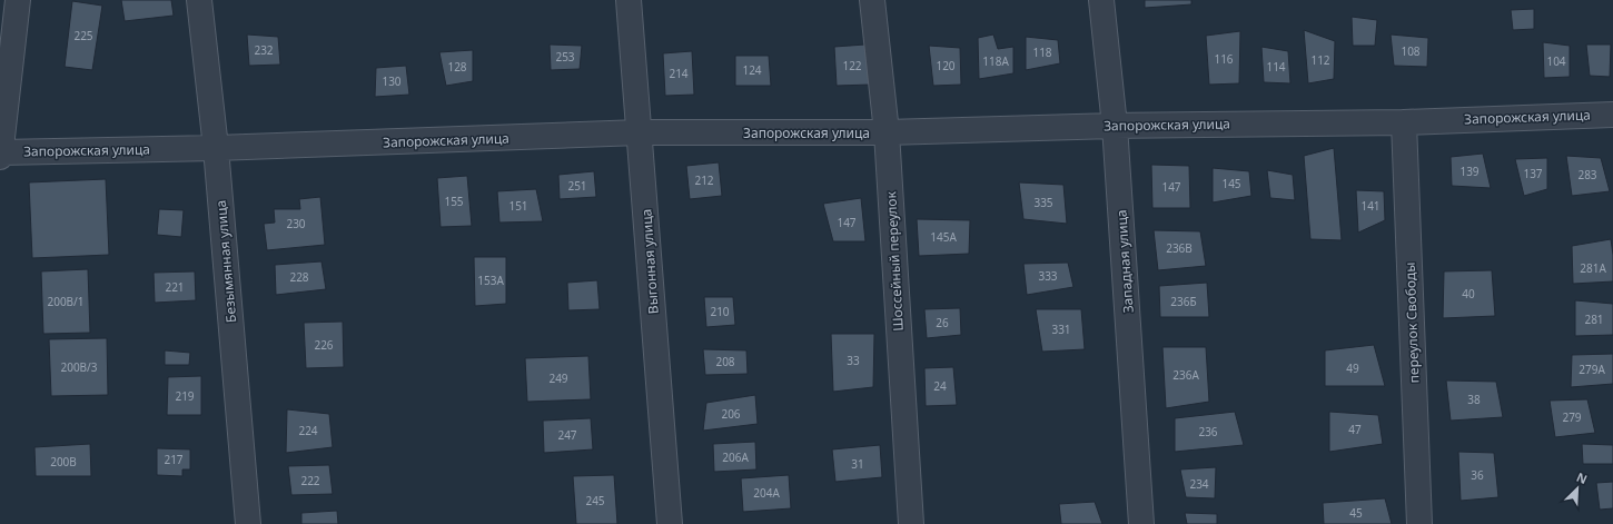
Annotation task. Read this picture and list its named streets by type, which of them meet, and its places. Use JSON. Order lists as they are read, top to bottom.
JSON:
{
  "streets": {
    "street": [
      "Запорожская улица",
      "Безымянная улица",
      "Выгонная улица",
      "Шоссейный переулок",
      "Западная улица",
      "переулок Свободы"
    ]
  },
  "crossings": [
    ["Запорожская улица", "Безымянная улица"],
    ["Запорожская улица", "Выгонная улица"],
    ["Запорожская улица", "Шоссейный переулок"],
    ["Запорожская улица", "Западная улица"],
    ["Запорожская улица", "переулок Свободы"]
  ],
  "house_numbers": [
    "225",
    "232",
    "108",
    "118",
    "253",
    "116",
    "112",
    "118А",
    "104",
    "122",
    "120",
    "128",
    "114",
    "124",
    "214",
    "130",
    "139",
    "137",
    "283",
    "212",
    "145",
    "251",
    "147",
    "155",
    "335",
    "151",
    "141",
    "147",
    "230",
    "145А",
    "236В",
    "281А",
    "333",
    "228",
    "153А",
    "221",
    "40",
    "200В/1",
    "236Б",
    "210",
    "281",
    "26",
    "331",
    "226",
    "33",
    "208",
    "200В/3",
    "49",
    "279А",
    "236А",
    "249",
    "24",
    "219",
    "38",
    "206",
    "279",
    "47",
    "224",
    "236",
    "247",
    "206А",
    "217",
    "200В",
    "31",
    "36",
    "222",
    "234",
    "204А",
    "245",
    "45"
  ],
  "north": "top right"
}
